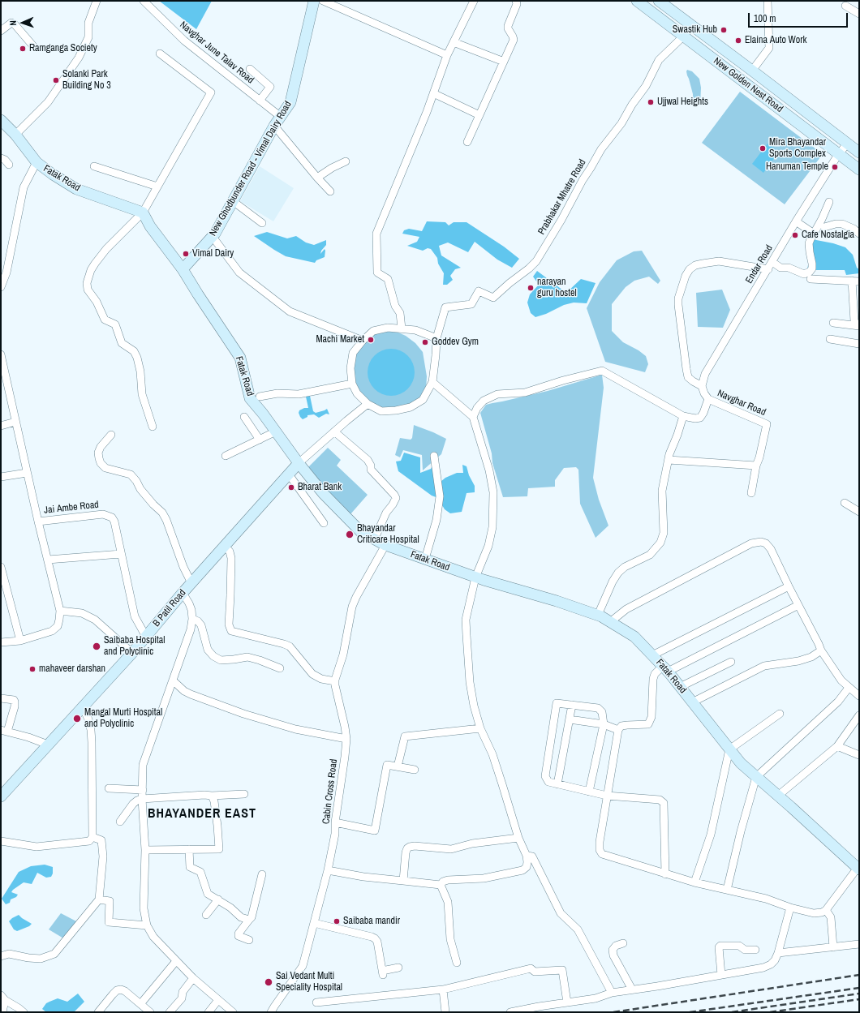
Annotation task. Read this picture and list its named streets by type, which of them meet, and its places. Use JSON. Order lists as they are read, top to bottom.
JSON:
{
  "streets": {
    "main road": [
      "New Golden Nest Road",
      "New Ghodbunder Road - Vimal Dairy Road",
      "Fatak Road",
      "B Patil Road"
    ],
    "street": [
      "Navghar June Talav Road",
      "Prabhakar Mhatre Road",
      "Endar Road",
      "Navghar Road",
      "Jai Ambe Road",
      "Cabin Cross Road"
    ]
  },
  "crossings": [
    ["Navghar June Talav Road", "New Ghodbunder Road - Vimal Dairy Road"],
    ["New Golden Nest Road", "Prabhakar Mhatre Road"],
    ["New Golden Nest Road", "Endar Road"],
    ["New Ghodbunder Road - Vimal Dairy Road", "Fatak Road"],
    ["Fatak Road", "B Patil Road"],
    ["Fatak Road", "Cabin Cross Road"],
    ["Jai Ambe Road", "B Patil Road"]
  ],
  "districts": ["BHAYANDER EAST"],
  "places": [
    "Swastik Hub",
    "Elaina Auto Work",
    "Ramganga Society",
    "Solanki Park Building No 3",
    "Ujjwal Heights",
    "Mira Bhayandar Sports Complex",
    "Hanuman Temple",
    "Cafe Nostalgia",
    "Vimal Dairy",
    "narayan guru hostel",
    "Machi Market",
    "Goddev Gym",
    "Bharat Bank",
    "Bhayandar Criticare Hospital",
    "Saibaba Hospital and Polyclinic",
    "mahaveer darshan",
    "Mangal Murti Hospital and Polyclinic",
    "Saibaba mandir",
    "Sai Vedant Multi Speciality Hospital"
  ],
  "scale_bar": "100 m",
  "north": "left"
}
